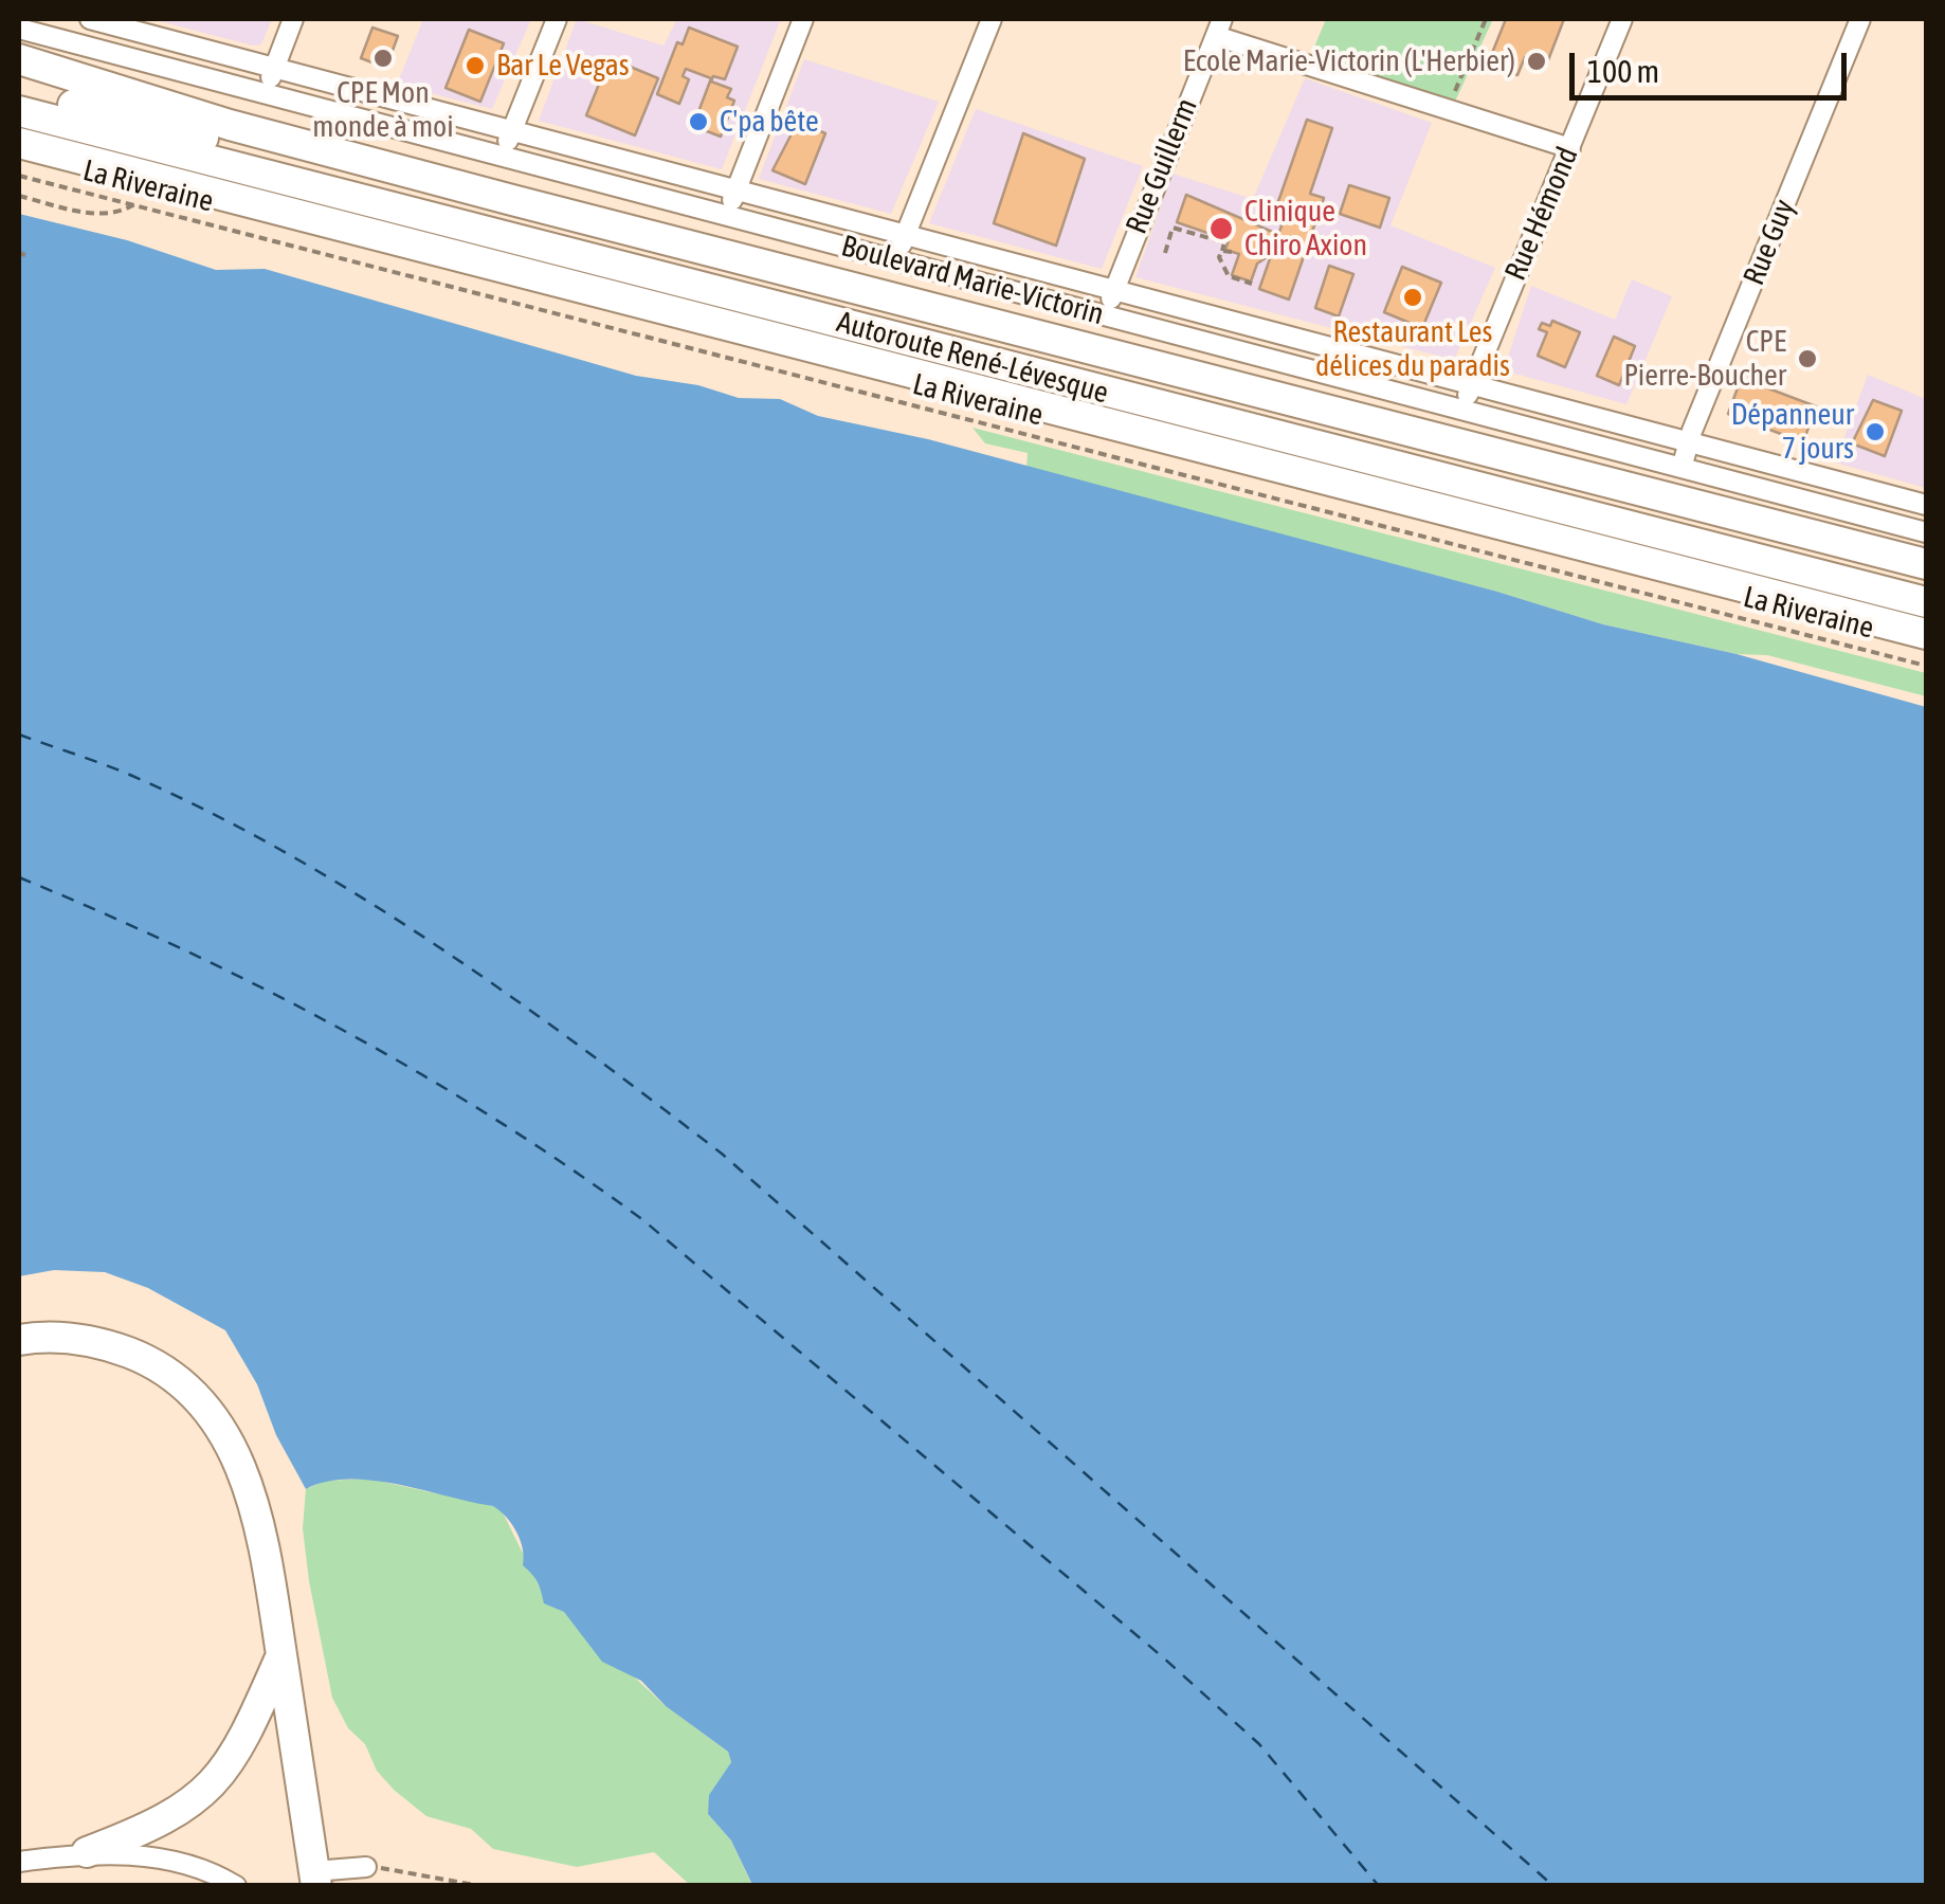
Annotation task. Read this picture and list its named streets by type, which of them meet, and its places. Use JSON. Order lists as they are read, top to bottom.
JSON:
{
  "streets": {
    "highway": ["Autoroute René-Lévesque"],
    "street": [
      "Rue Guillerm",
      "Rue Hémond",
      "Rue Guy",
      "Boulevard Marie-Victorin"
    ],
    "path": ["La Riveraine"]
  },
  "crossings": [
    ["Rue Guillerm", "Boulevard Marie-Victorin"],
    ["Rue Hémond", "Boulevard Marie-Victorin"],
    ["Rue Guy", "Boulevard Marie-Victorin"]
  ],
  "places": [
    "CPE Mon monde à moi",
    "Ecole Marie-Victorin (L'Herbier)",
    "Bar Le Vegas",
    "C'pa bête",
    "Clinique Chiro Axion",
    "Restaurant Les délices du paradis",
    "CPE Pierre-Boucher",
    "Dépanneur 7 jours"
  ],
  "scale_bar": "100 m"
}
